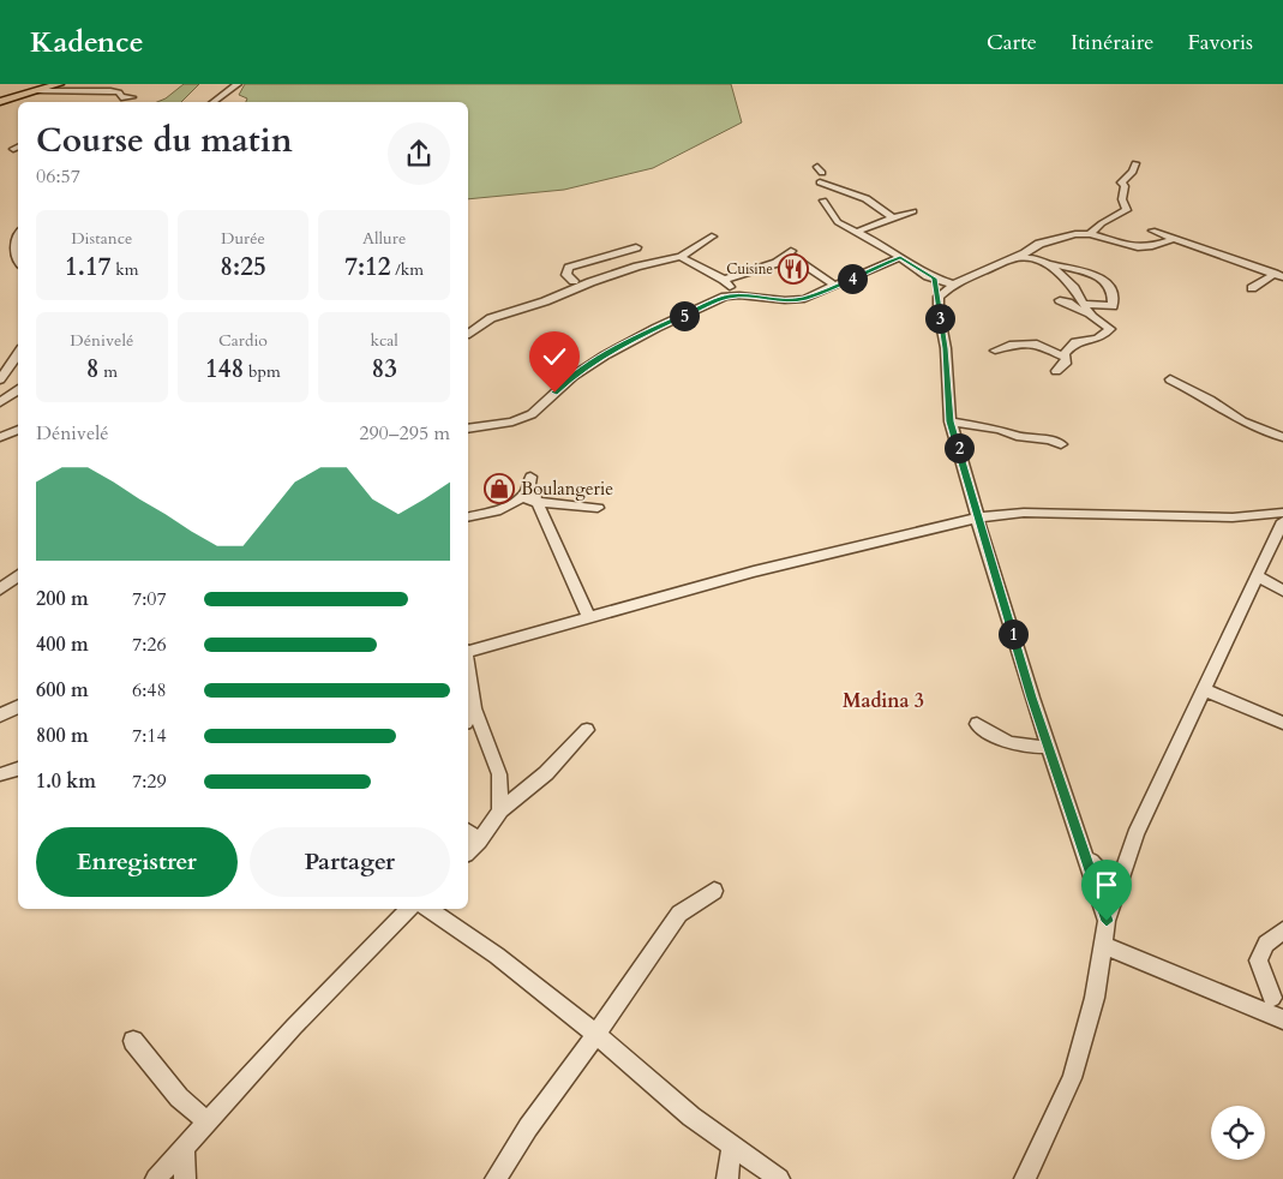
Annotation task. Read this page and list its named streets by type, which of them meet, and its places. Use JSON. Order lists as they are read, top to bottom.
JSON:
{
  "districts": ["Madina 3"],
  "places": {
    "restaurant": ["Cuisine"],
    "shop": ["Boulangerie"]
  },
  "page": {
    "header": "Kadence",
    "nav": ["Carte", "Itinéraire", "Favoris"],
    "heading": ["Course du matin", "06:57"],
    "stats": [
      ["Distance", "1.17 km"],
      ["Durée", "8:25"],
      ["Allure", "7:12 /km"],
      ["Dénivelé", "8 m"],
      ["Cardio", "148 bpm"],
      ["kcal", "83"]
    ],
    "pins": [
      "4",
      "5",
      "3",
      "2",
      "1"
    ],
    "chart": ["Dénivelé", "290–295 m"],
    "list": [
      {
        "name": "200 m",
        "note": "7:07"
      },
      {
        "name": "400 m",
        "note": "7:26"
      },
      {
        "name": "600 m",
        "note": "6:48"
      },
      {
        "name": "800 m",
        "note": "7:14"
      },
      {
        "name": "1.0 km",
        "note": "7:29"
      }
    ],
    "buttons": ["Enregistrer", "Partager"]
  }
}
